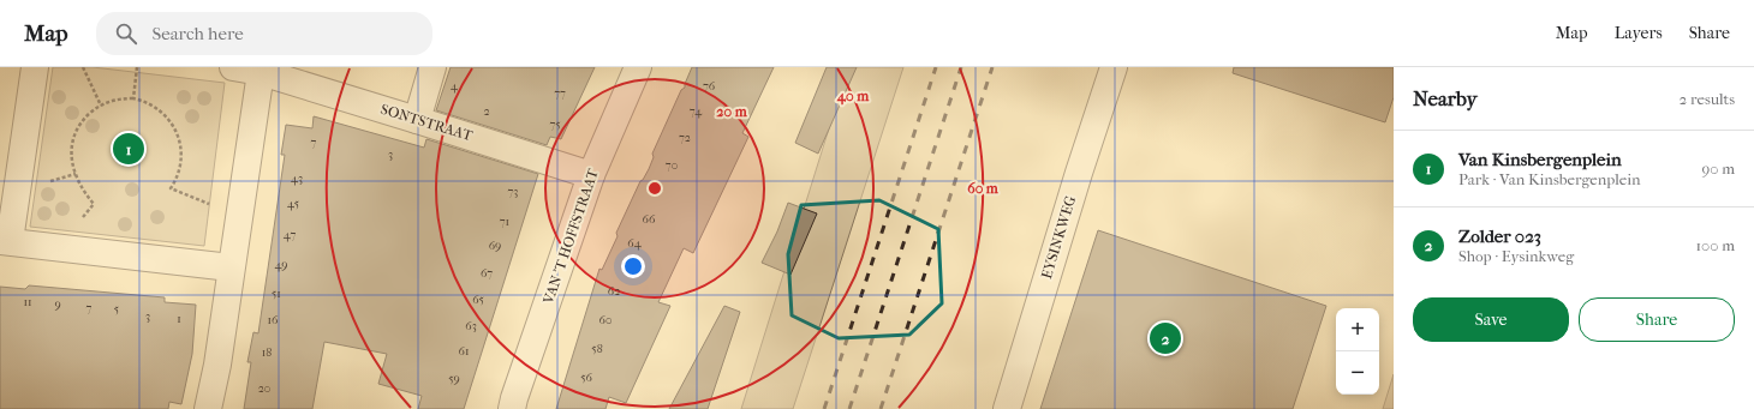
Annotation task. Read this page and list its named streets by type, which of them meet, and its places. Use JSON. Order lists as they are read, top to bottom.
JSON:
{
  "streets": {
    "street": ["SONTSTRAAT", "VAN 'T HOFFSTRAAT", "EYSINKWEG"]
  },
  "crossings": [
    ["SONTSTRAAT", "VAN 'T HOFFSTRAAT"]
  ],
  "house_numbers": [
    "4",
    "76",
    "77",
    "2",
    "74",
    "75",
    "72",
    "7",
    "3",
    "70",
    "43",
    "73",
    "45",
    "66",
    "71",
    "47",
    "64",
    "69",
    "49",
    "67",
    "62",
    "51",
    "65",
    "11",
    "9",
    "7",
    "5",
    "3",
    "1",
    "16",
    "60",
    "63",
    "58",
    "61",
    "18",
    "56",
    "59",
    "20"
  ],
  "page": {
    "header": "Map",
    "search": "Search here",
    "nav": ["Map", "Layers", "Share"],
    "heading": ["Nearby", "2 results"],
    "list": [
      {
        "mark": "1",
        "name": "Van Kinsbergenplein",
        "note": "Park · Van Kinsbergenplein",
        "value": "90 m"
      },
      {
        "mark": "2",
        "name": "Zolder 023",
        "note": "Shop · Eysinkweg",
        "value": "100 m"
      }
    ],
    "pins": ["1", "2"],
    "buttons": ["Save", "Share"],
    "map_buttons": ["+", "−"]
  },
  "rings": ["40 m", "20 m", "60 m"]
}
